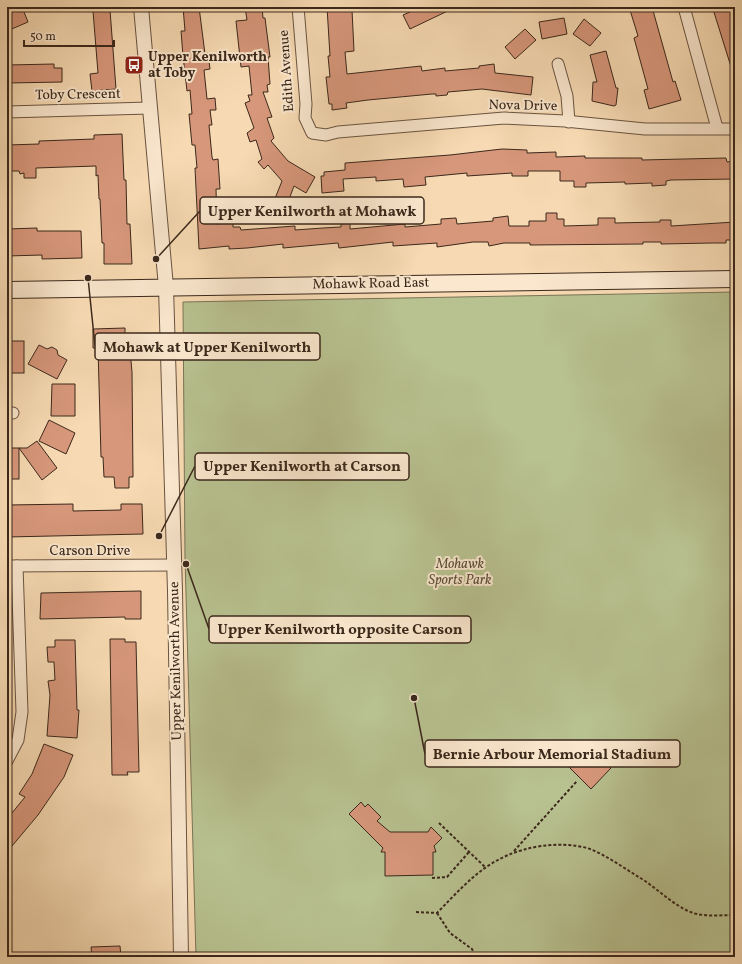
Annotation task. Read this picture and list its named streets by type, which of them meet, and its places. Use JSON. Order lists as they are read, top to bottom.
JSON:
{
  "streets": {
    "main road": ["Mohawk Road East"],
    "street": [
      "Edith Avenue",
      "Toby Crescent",
      "Nova Drive",
      "Carson Drive",
      "Upper Kenilworth Avenue"
    ]
  },
  "crossings": [
    ["Edith Avenue", "Nova Drive"],
    ["Toby Crescent", "Upper Kenilworth Avenue"],
    ["Mohawk Road East", "Upper Kenilworth Avenue"],
    ["Carson Drive", "Upper Kenilworth Avenue"]
  ],
  "parks": ["Mohawk Sports Park"],
  "places": {
    "bus stop": ["Upper Kenilworth at Toby"],
    "other": [
      "Upper Kenilworth at Mohawk",
      "Mohawk at Upper Kenilworth",
      "Upper Kenilworth at Carson",
      "Upper Kenilworth opposite Carson",
      "Bernie Arbour Memorial Stadium"
    ]
  },
  "scale_bar": "50 m"
}
